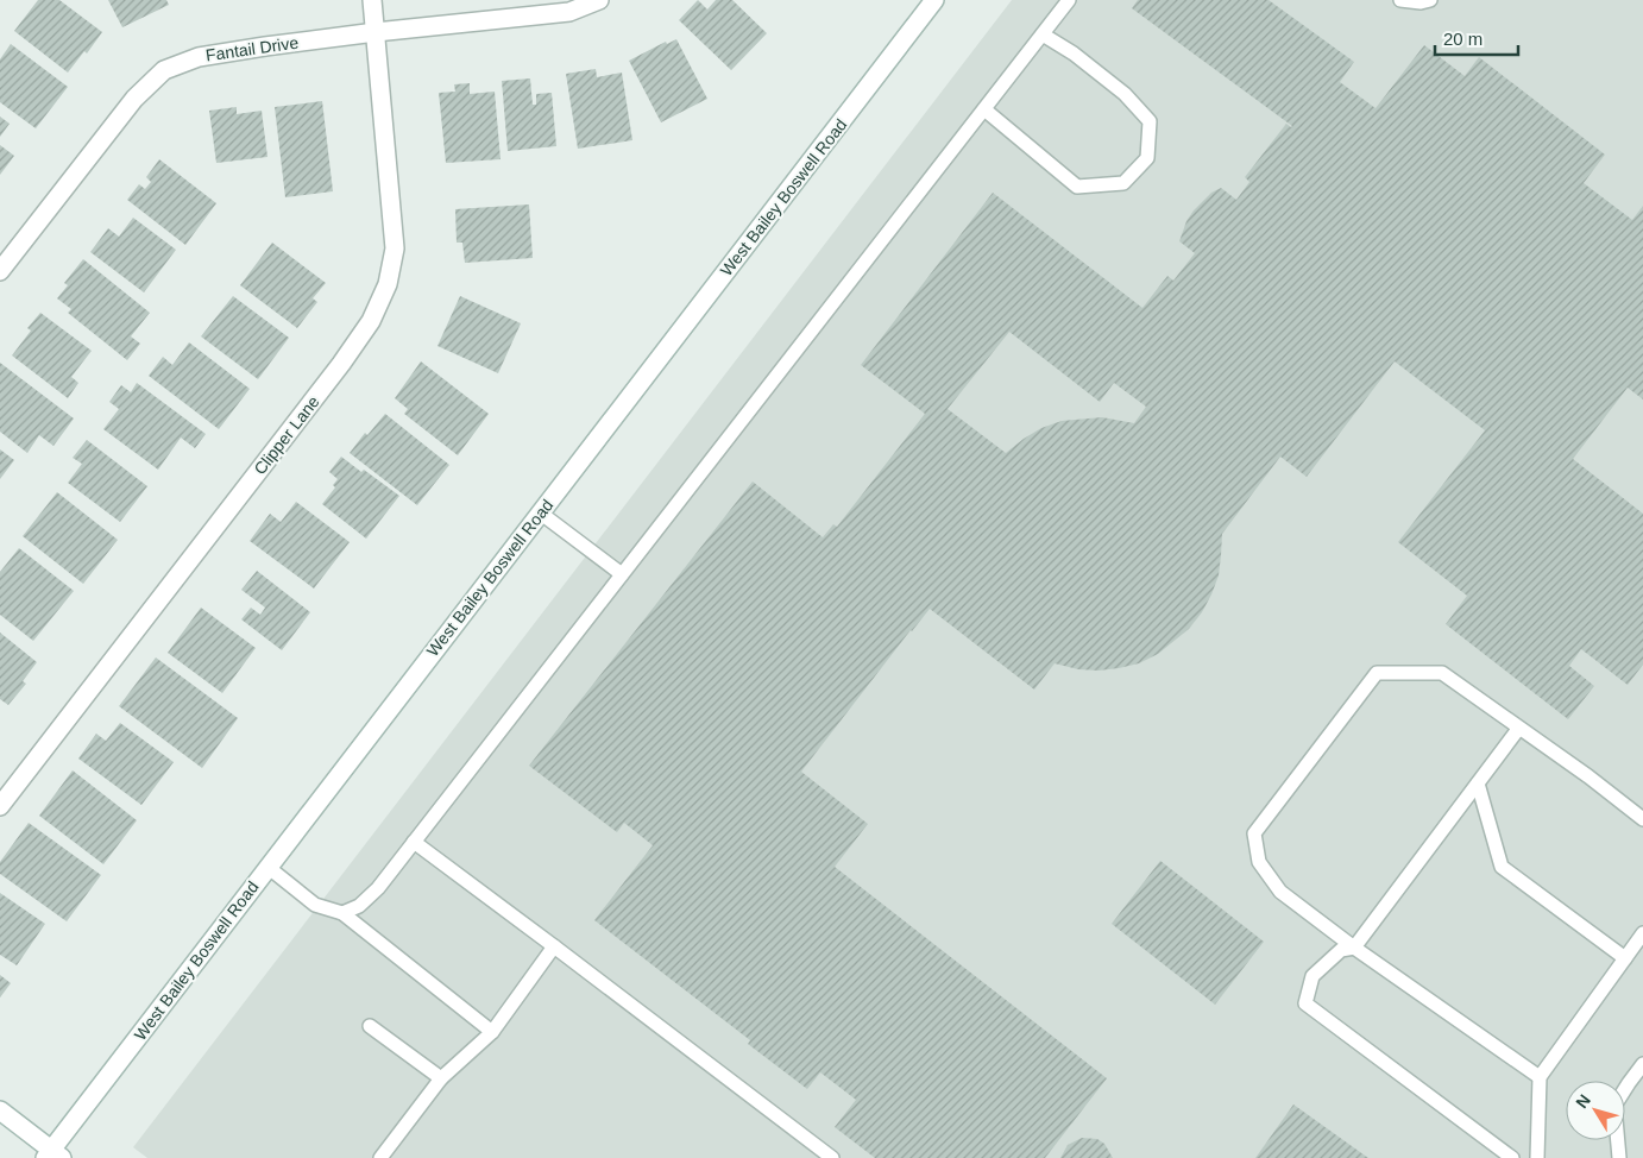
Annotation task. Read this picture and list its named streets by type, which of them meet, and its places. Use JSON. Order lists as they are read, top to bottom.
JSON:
{
  "streets": {
    "street": ["Fantail Drive", "West Bailey Boswell Road", "Clipper Lane"]
  },
  "crossings": [
    ["Fantail Drive", "Clipper Lane"]
  ],
  "scale_bar": "20 m",
  "north": "top left"
}
